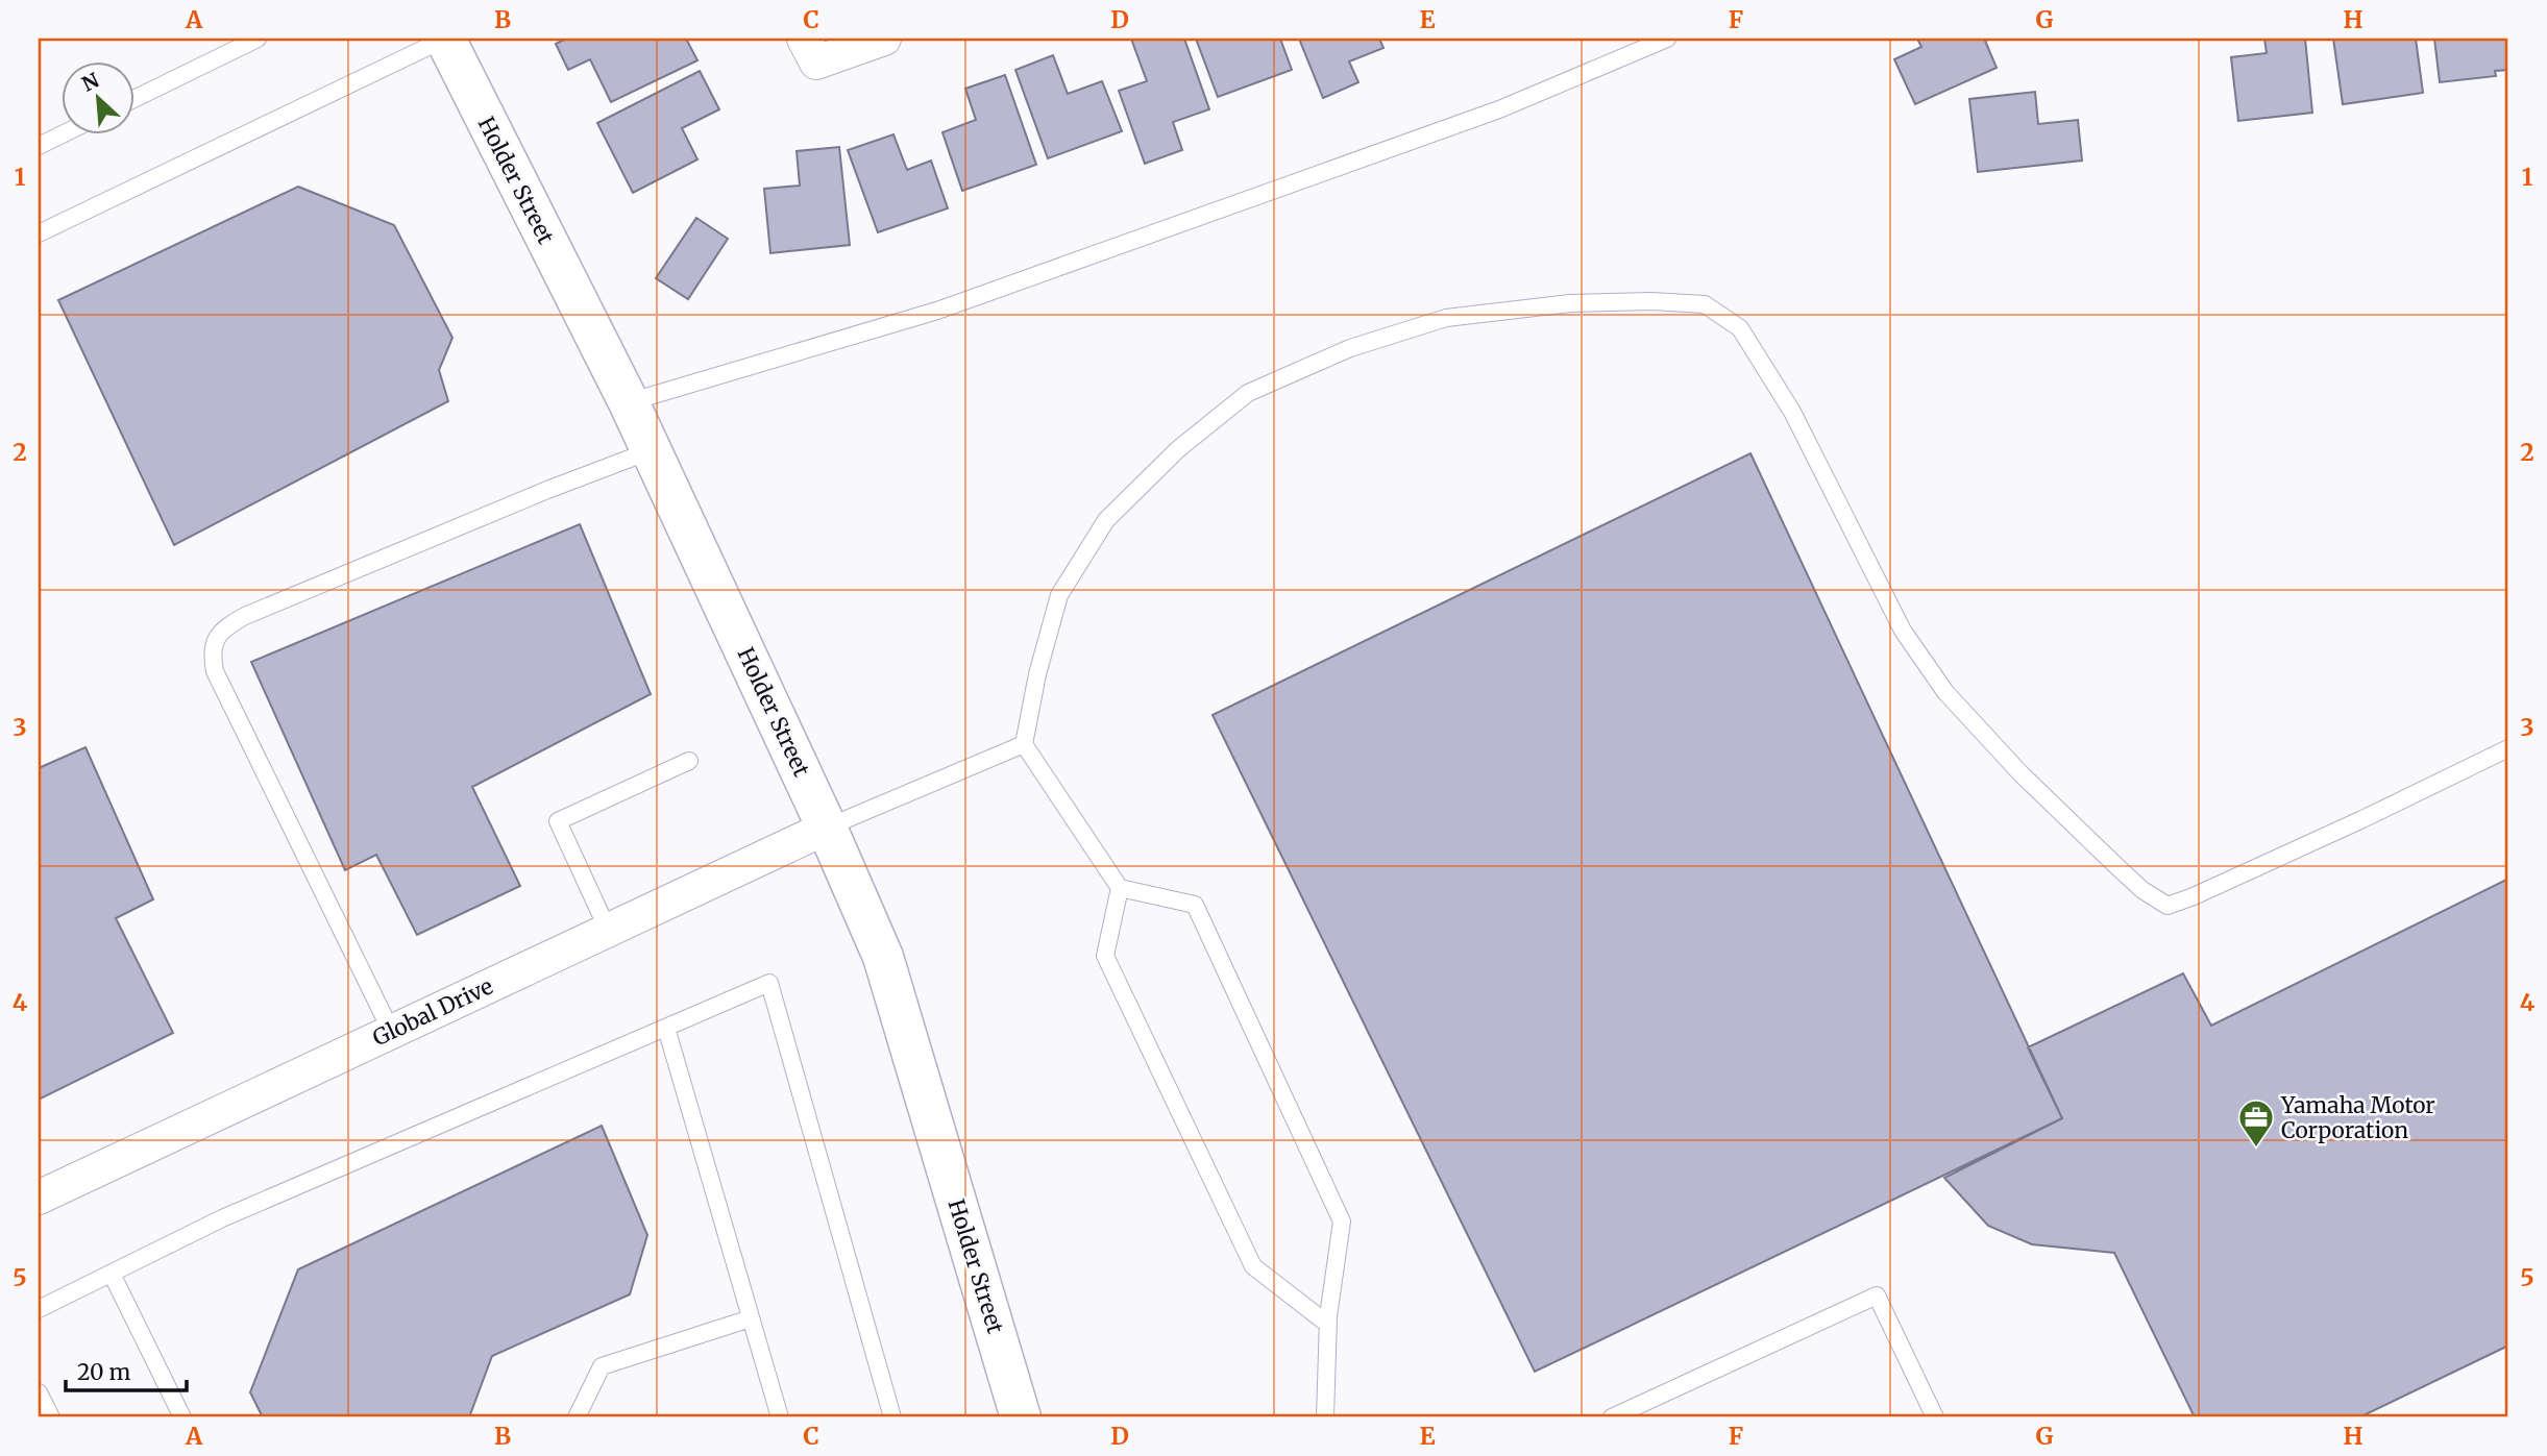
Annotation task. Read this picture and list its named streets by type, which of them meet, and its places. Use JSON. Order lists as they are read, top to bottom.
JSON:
{
  "streets": {
    "street": ["Holder Street", "Global Drive"]
  },
  "crossings": [
    ["Holder Street", "Global Drive"]
  ],
  "places": {
    "office": ["Yamaha Motor Corporation"]
  },
  "scale_bar": "20 m",
  "north": "top left",
  "grid": {
    "columns": [
      "A",
      "B",
      "C",
      "D",
      "E",
      "F",
      "G",
      "H"
    ],
    "rows": [
      "1",
      "2",
      "3",
      "4",
      "5"
    ]
  }
}
